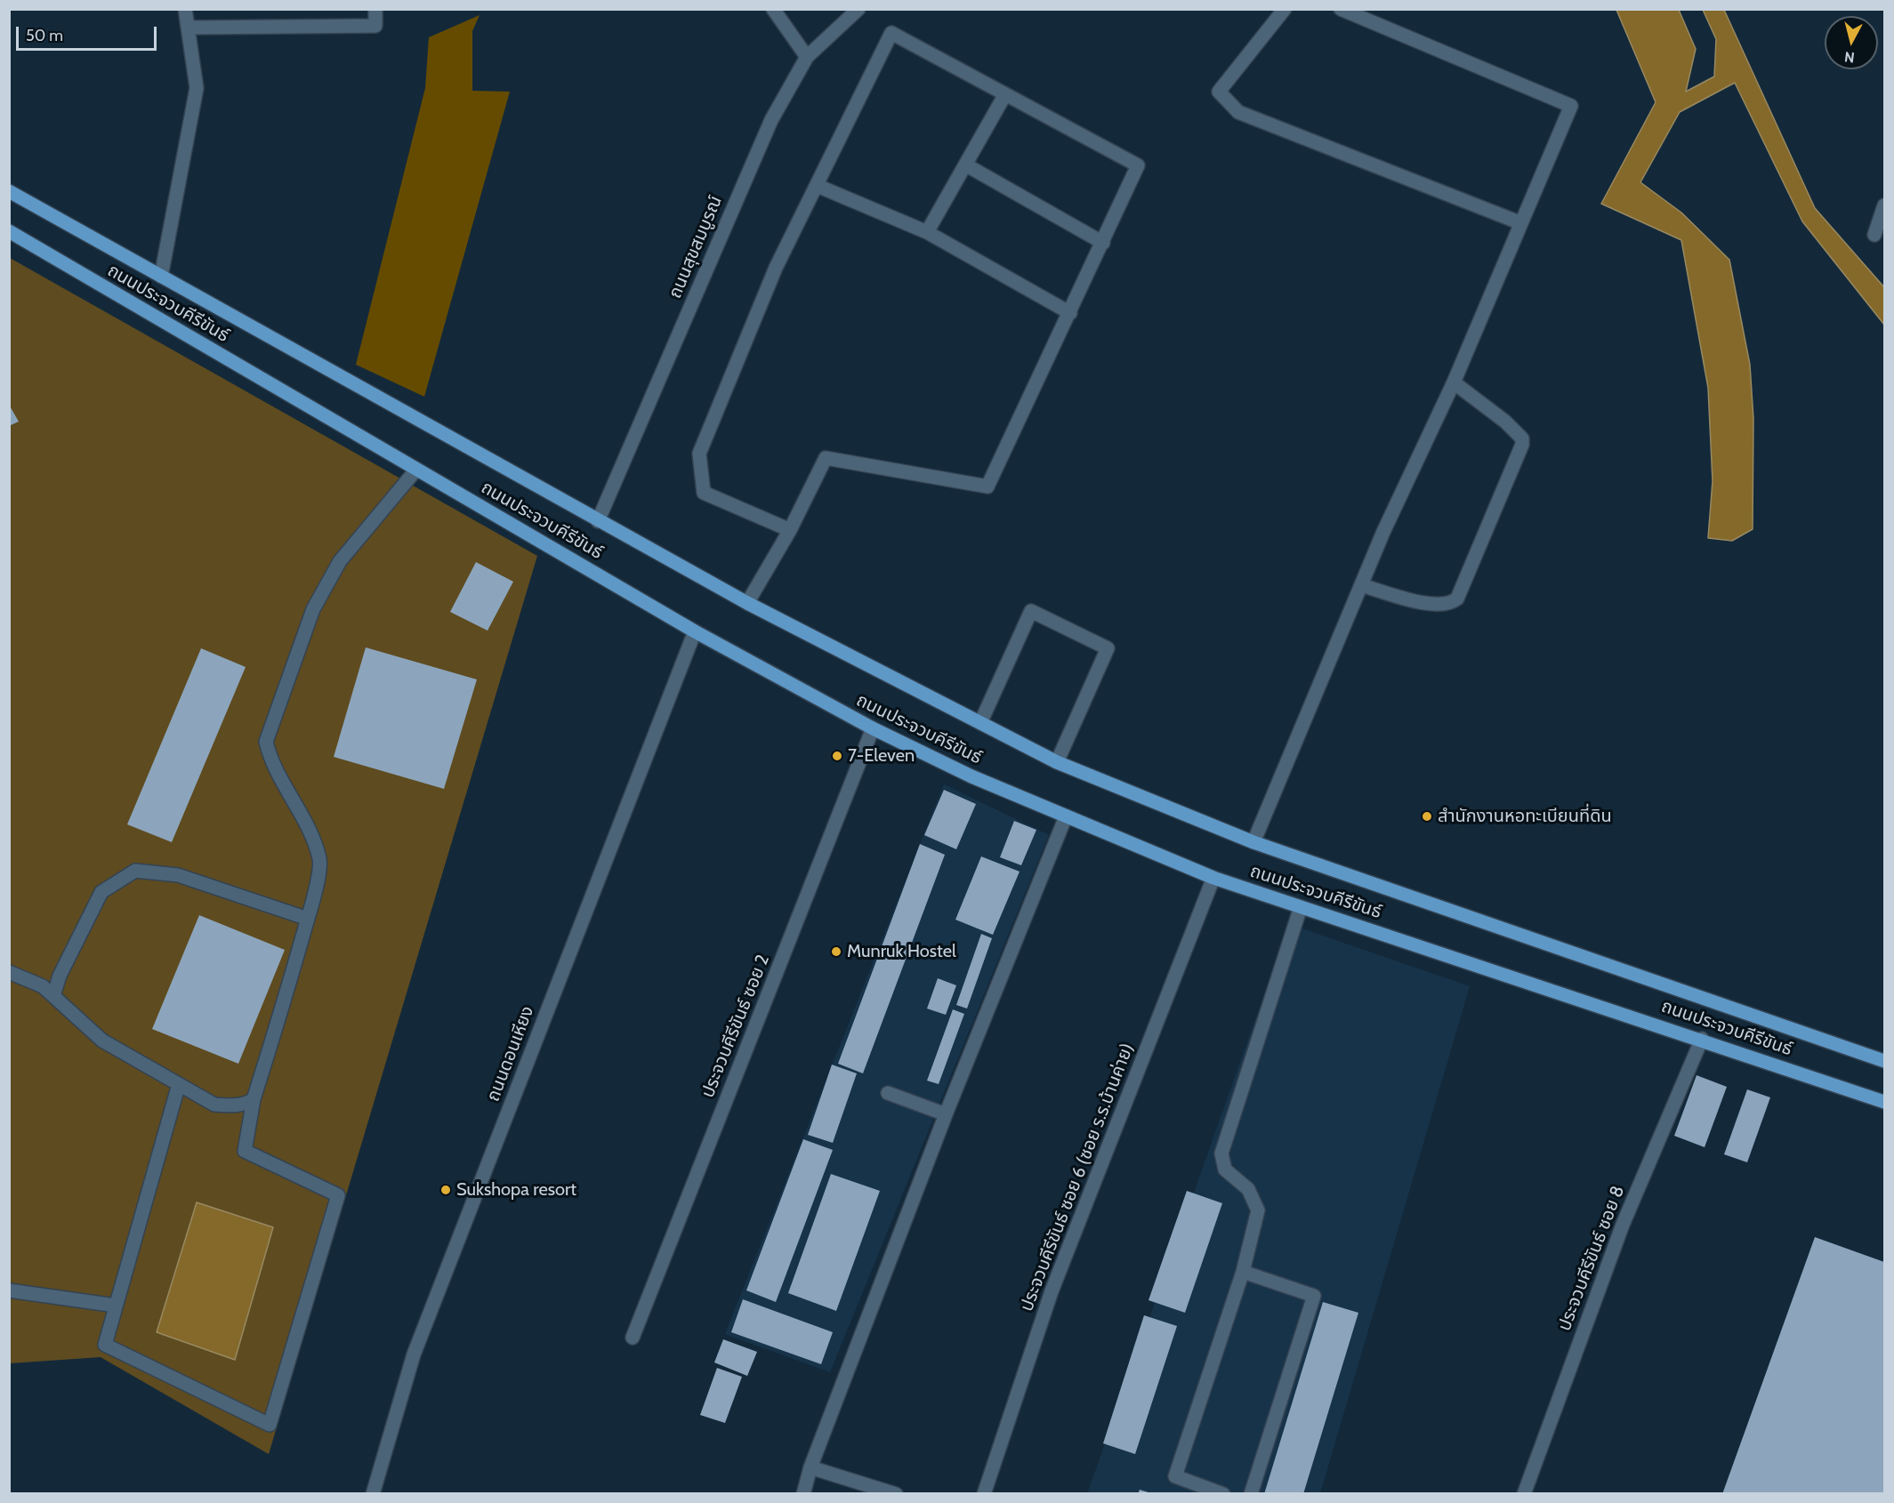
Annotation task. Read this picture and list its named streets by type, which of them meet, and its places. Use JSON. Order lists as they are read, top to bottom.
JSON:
{
  "streets": {
    "main road": ["ถนนประจวบคีรีขันธ์"],
    "street": [
      "ถนนสุขสมบูรณ์",
      "ประจวบคีรีขันธ์ ซอย 2",
      "ถนนดอนเหียง",
      "ประจวบคีรีขันธ์ ซอย 6 (ซอย ร.ร.บ้านค่าย)",
      "ประจวบคีรีขันธ์ ซอย 8"
    ]
  },
  "crossings": [
    ["ถนนสุขสมบูรณ์", "ถนนประจวบคีรีขันธ์"],
    ["ถนนประจวบคีรีขันธ์", "ประจวบคีรีขันธ์ ซอย 2"],
    ["ถนนประจวบคีรีขันธ์", "ถนนดอนเหียง"],
    ["ถนนประจวบคีรีขันธ์", "ประจวบคีรีขันธ์ ซอย 6 (ซอย ร.ร.บ้านค่าย)"],
    ["ถนนประจวบคีรีขันธ์", "ประจวบคีรีขันธ์ ซอย 8"]
  ],
  "places": [
    "7-Eleven",
    "สำนักงานหอทะเบียนที่ดิน",
    "Munruk Hostel",
    "Sukshopa resort"
  ],
  "scale_bar": "50 m",
  "north": "bottom"
}
